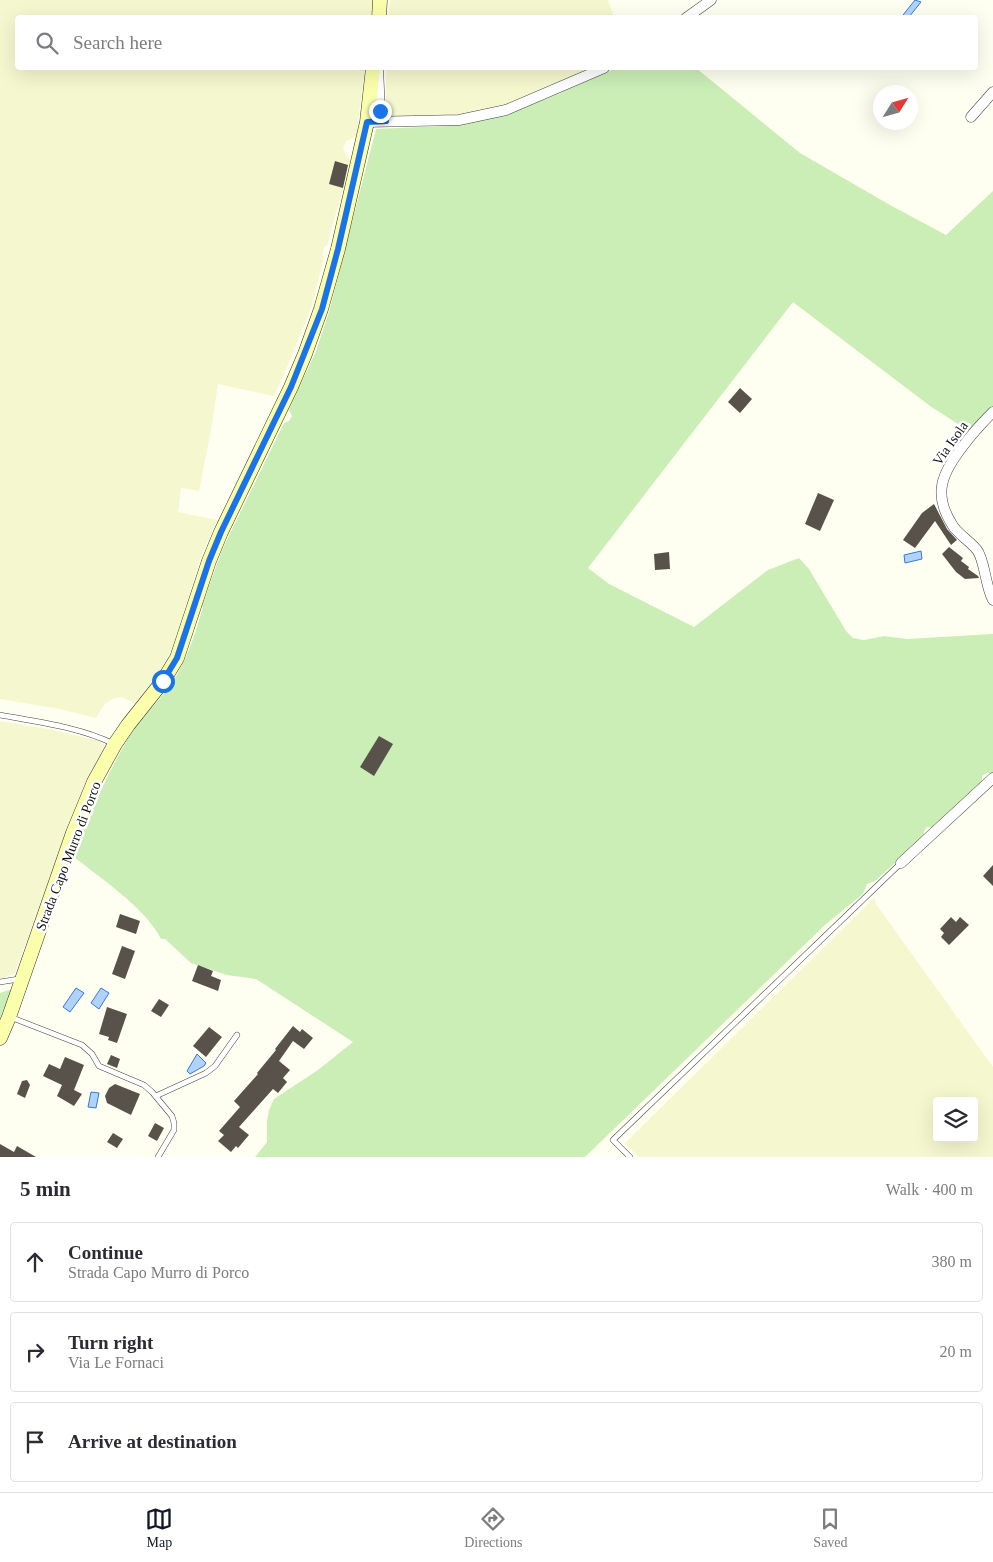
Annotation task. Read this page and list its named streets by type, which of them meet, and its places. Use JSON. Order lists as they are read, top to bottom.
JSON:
{
  "streets": {
    "street": ["Via Isola", "Strada Capo Murro di Porco"]
  },
  "north": "top right",
  "page": {
    "search": "Search here",
    "heading": ["5 min", "Walk · 400 m"],
    "list": [
      ["Continue", "Strada Capo Murro di Porco", "380 m"],
      ["Turn right", "Via Le Fornaci", "20 m"],
      "Arrive at destination"
    ],
    "nav": ["Map", "Directions", "Saved"]
  }
}
